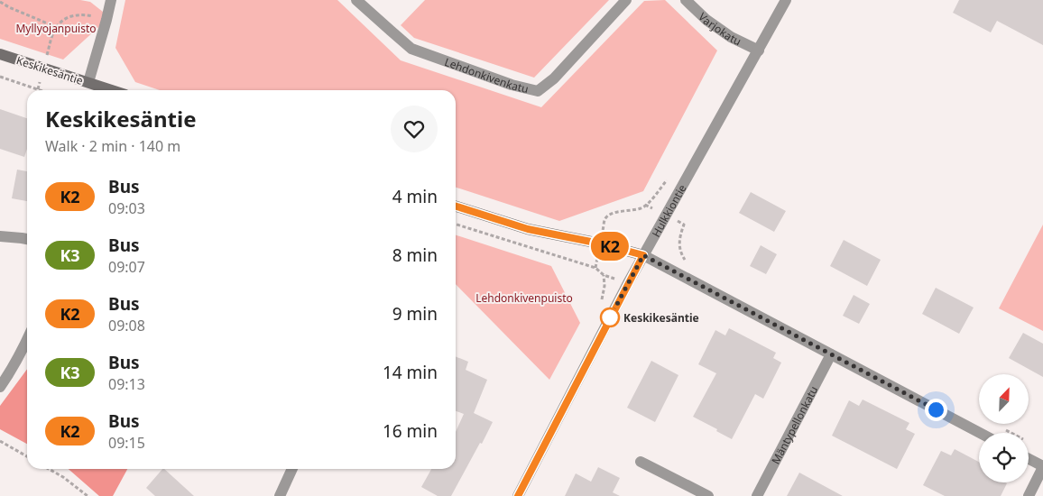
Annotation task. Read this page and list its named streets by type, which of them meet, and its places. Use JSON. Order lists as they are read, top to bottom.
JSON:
{
  "streets": {
    "street": [
      "Varjokatu",
      "Keskikesäntie",
      "Lehdonkivenkatu",
      "Hulkkiontie",
      "Mäntypellonkatu"
    ]
  },
  "crossings": [
    ["Varjokatu", "Hulkkiontie"]
  ],
  "parks": ["Myllyojanpuisto", "Lehdonkivenpuisto"],
  "places": ["Keskikesäntie"],
  "lines": ["bus line K2"],
  "north": "top right",
  "page": {
    "on_map": "K2",
    "heading": ["Keskikesäntie", "Walk · 2 min · 140 m"],
    "list": [
      {
        "mark": "K2",
        "name": "Bus",
        "note": "09:03",
        "value": "4 min"
      },
      {
        "mark": "K3",
        "name": "Bus",
        "note": "09:07",
        "value": "8 min"
      },
      {
        "mark": "K2",
        "name": "Bus",
        "note": "09:08",
        "value": "9 min"
      },
      {
        "mark": "K3",
        "name": "Bus",
        "note": "09:13",
        "value": "14 min"
      },
      {
        "mark": "K2",
        "name": "Bus",
        "note": "09:15",
        "value": "16 min"
      }
    ]
  }
}
